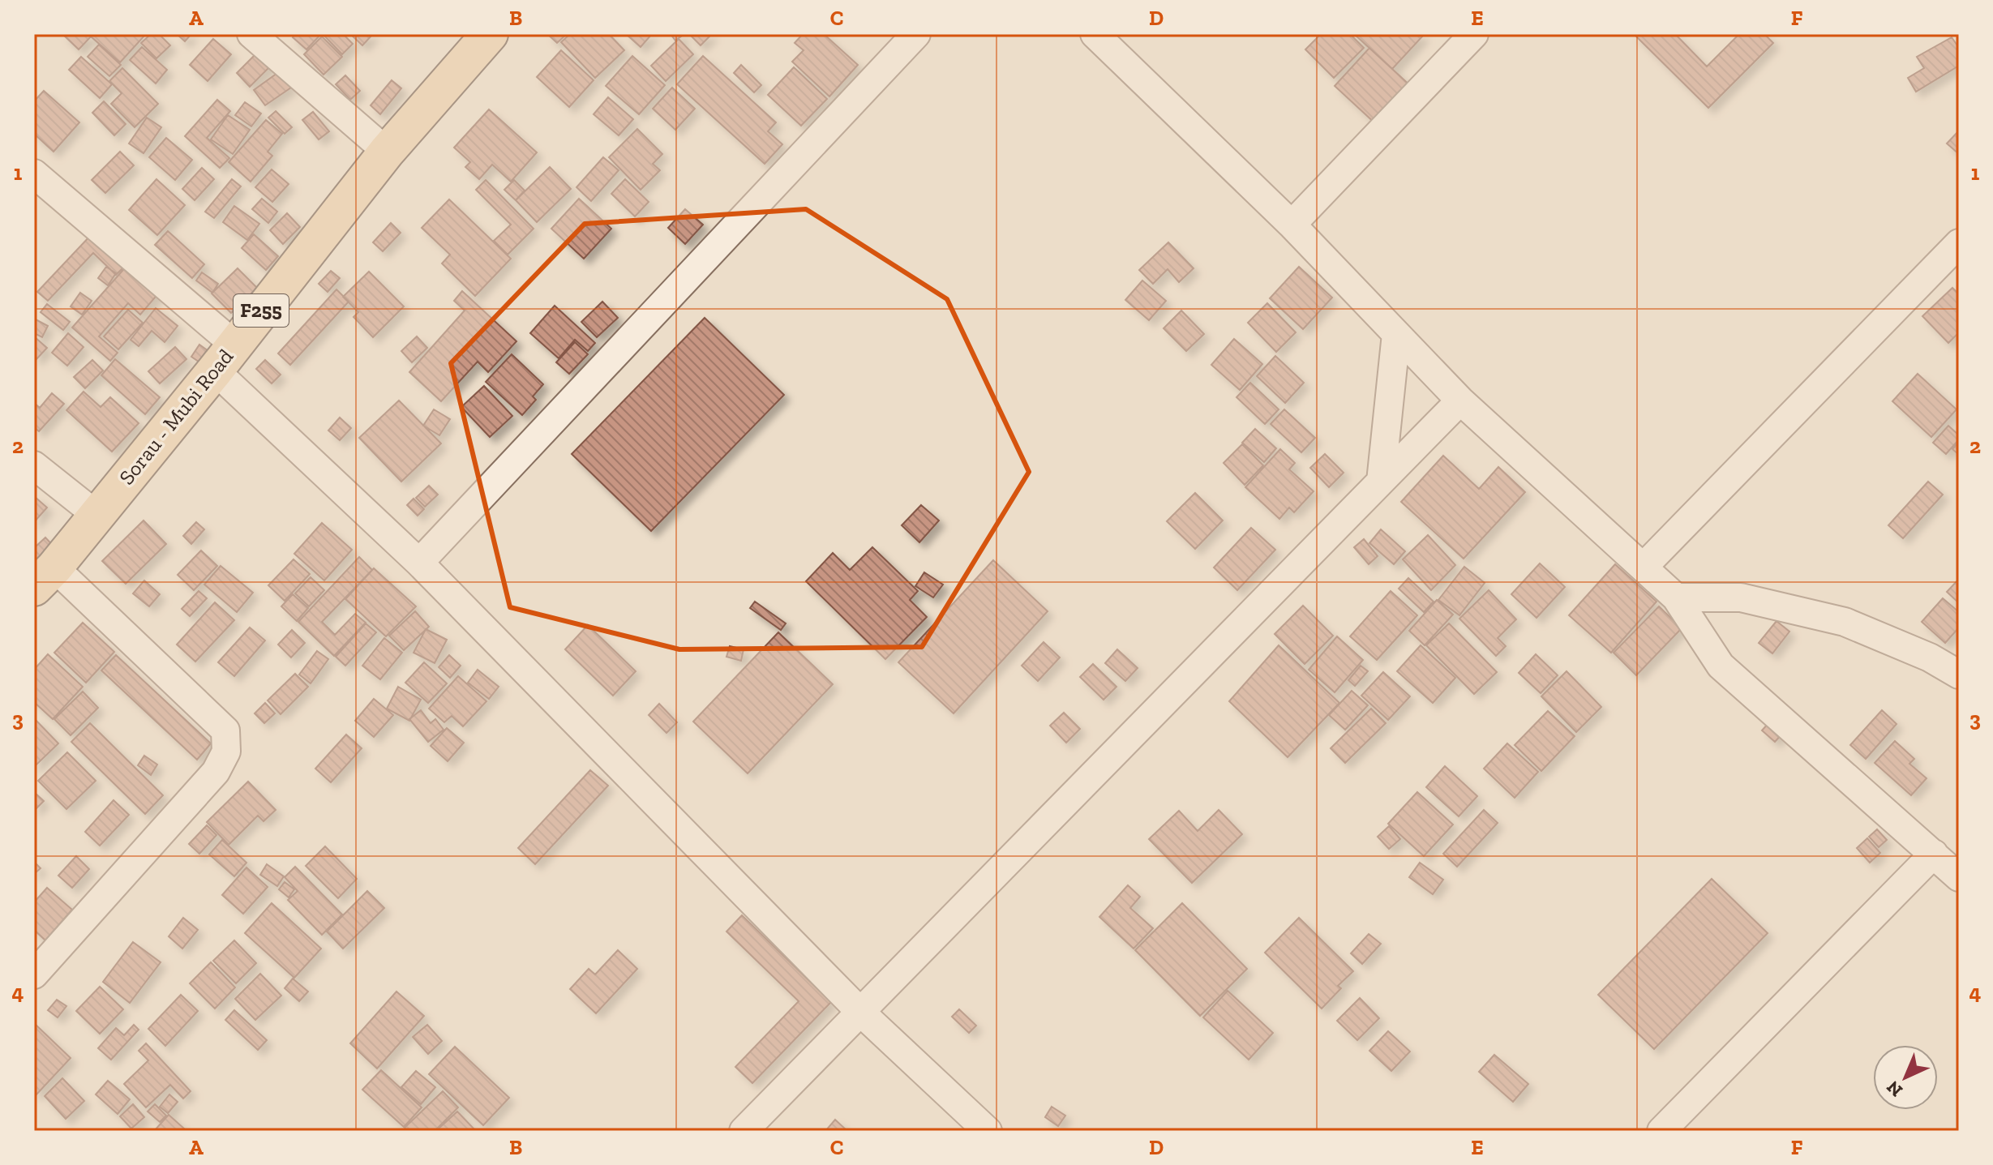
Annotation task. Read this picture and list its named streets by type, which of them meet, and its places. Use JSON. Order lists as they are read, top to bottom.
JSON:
{
  "streets": {
    "main road": ["F255", "Sorau - Mubi Road"]
  },
  "north": "bottom left",
  "grid": {
    "columns": [
      "A",
      "B",
      "C",
      "D",
      "E",
      "F"
    ],
    "rows": [
      "1",
      "2",
      "3",
      "4"
    ]
  }
}
